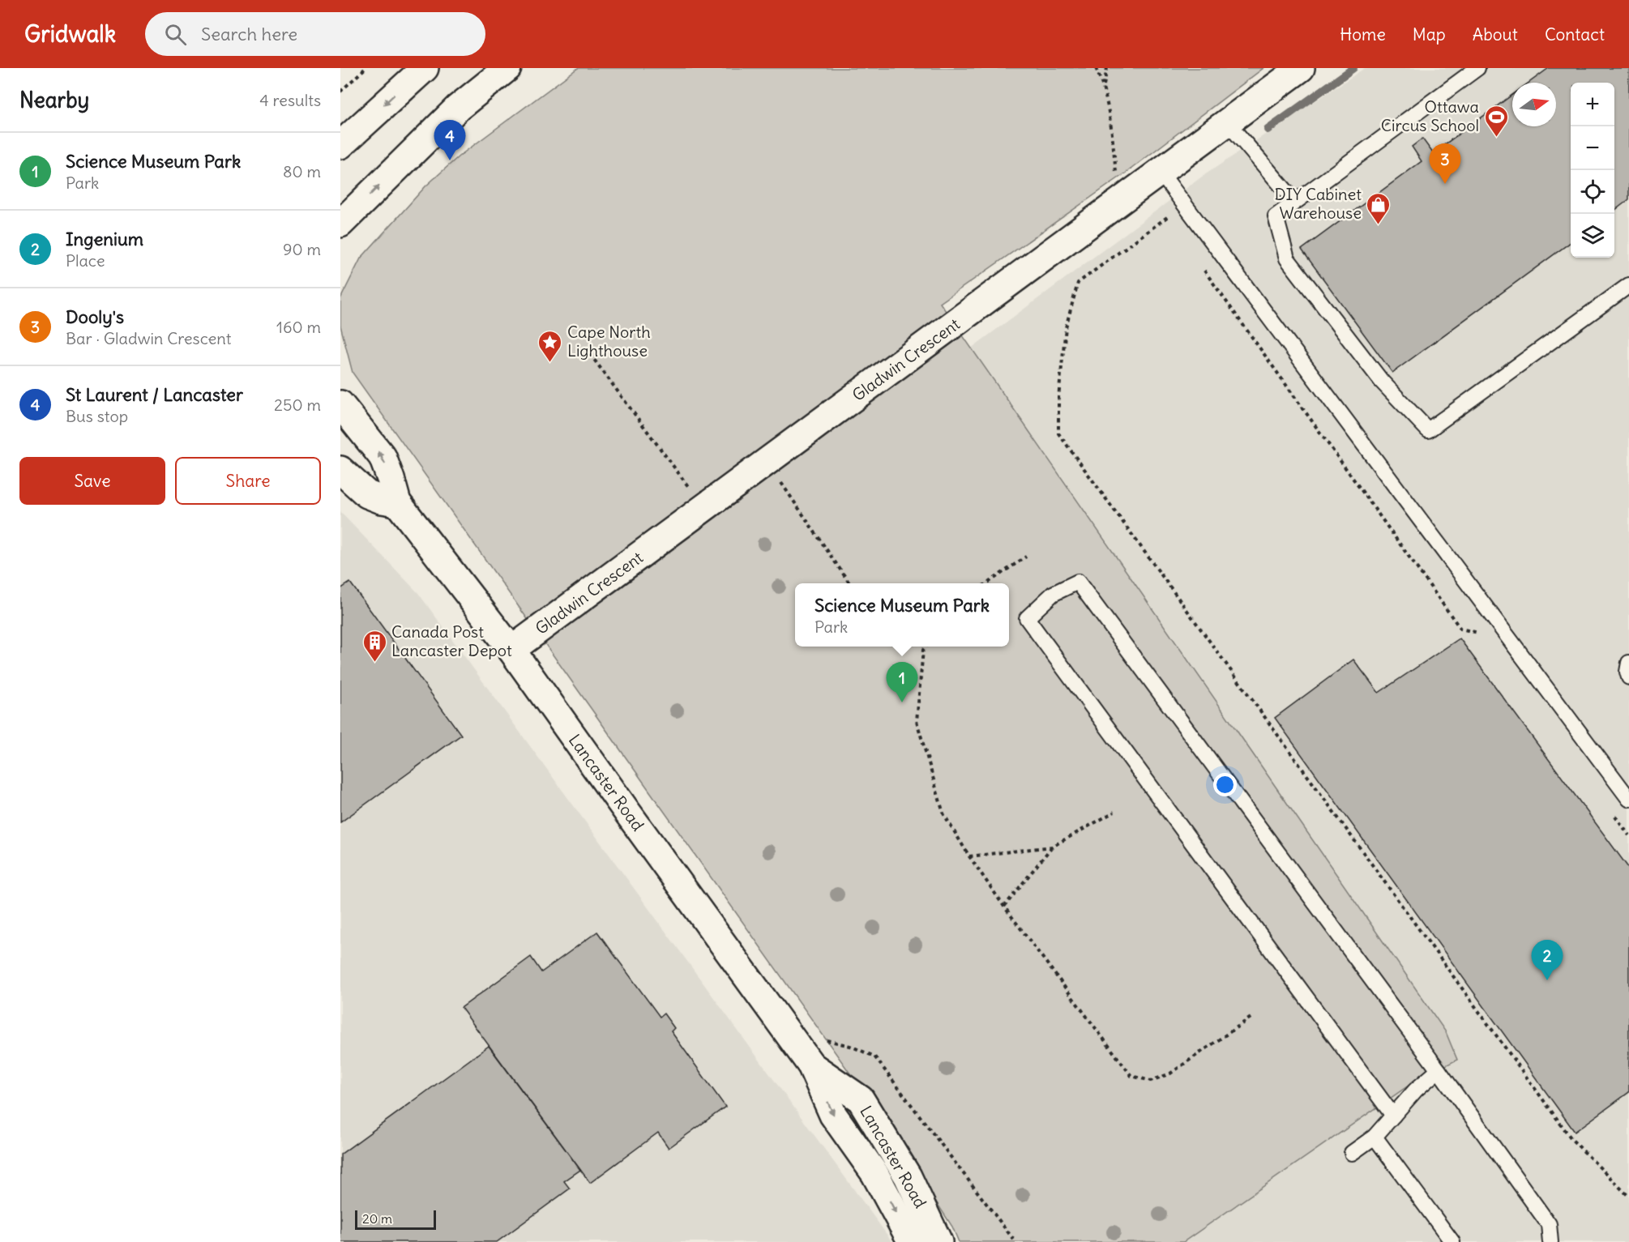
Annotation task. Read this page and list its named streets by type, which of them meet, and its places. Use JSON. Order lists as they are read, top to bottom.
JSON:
{
  "streets": {
    "street": ["Gladwin Crescent", "Lancaster Road"]
  },
  "crossings": [
    ["Gladwin Crescent", "Lancaster Road"]
  ],
  "places": {
    "sports": ["Ottawa Circus School"],
    "shop": ["DIY Cabinet Warehouse"],
    "place": ["Cape North Lighthouse"],
    "building": ["Canada Post Lancaster Depot"]
  },
  "scale_bar": "20 m",
  "north": "right",
  "page": {
    "header": "Gridwalk",
    "search": "Search here",
    "nav": [
      "Home",
      "Map",
      "About",
      "Contact"
    ],
    "heading": ["Nearby", "4 results"],
    "map_buttons": ["+", "−"],
    "pins": [
      "4",
      "3",
      "1",
      "2"
    ],
    "list": [
      {
        "mark": "1",
        "name": "Science Museum Park",
        "note": "Park",
        "value": "80 m"
      },
      {
        "mark": "2",
        "name": "Ingenium",
        "note": "Place",
        "value": "90 m"
      },
      {
        "mark": "3",
        "name": "Dooly's",
        "note": "Bar · Gladwin Crescent",
        "value": "160 m"
      },
      {
        "mark": "4",
        "name": "St Laurent / Lancaster",
        "note": "Bus stop",
        "value": "250 m"
      }
    ],
    "buttons": ["Save", "Share"],
    "popup": ["Science Museum Park", "Park"],
    "scale": "20 m"
  }
}
